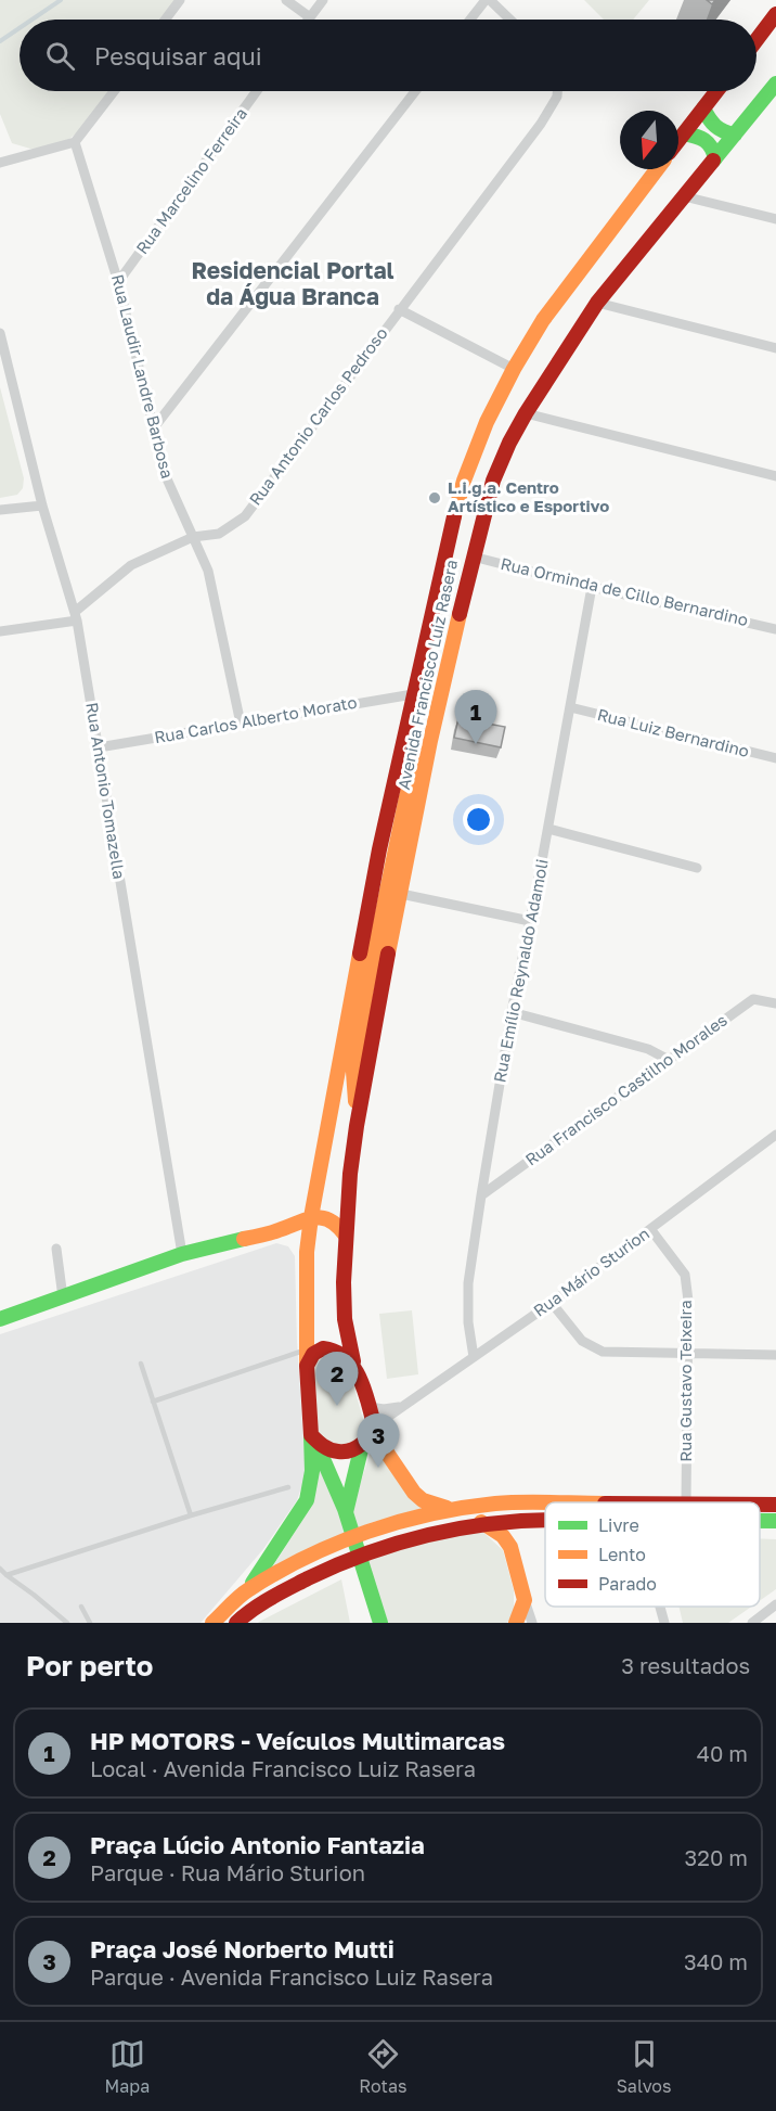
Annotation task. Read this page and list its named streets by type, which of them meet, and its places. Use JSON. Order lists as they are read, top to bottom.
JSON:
{
  "streets": {
    "street": [
      "Rua Marcelino Ferreira",
      "Rua Laudir Landre Barbosa",
      "Rua Antonio Carlos Pedroso",
      "Rua Orminda de Cillo Bernardino",
      "Avenida Francisco Luiz Rasera",
      "Rua Carlos Alberto Morato",
      "Rua Luiz Bernardino",
      "Rua Antonio Tomazella",
      "Rua Emílio Reynaldo Adamoli",
      "Rua Francisco Castilho Morales",
      "Rua Mário Sturion",
      "Rua Gustavo Teixeira"
    ]
  },
  "crossings": [
    ["Rua Marcelino Ferreira", "Rua Laudir Landre Barbosa"],
    ["Rua Laudir Landre Barbosa", "Rua Antonio Carlos Pedroso"],
    ["Rua Laudir Landre Barbosa", "Rua Carlos Alberto Morato"],
    ["Rua Antonio Carlos Pedroso", "Rua Antonio Tomazella"],
    ["Rua Orminda de Cillo Bernardino", "Avenida Francisco Luiz Rasera"],
    ["Rua Orminda de Cillo Bernardino", "Rua Emílio Reynaldo Adamoli"],
    ["Avenida Francisco Luiz Rasera", "Rua Carlos Alberto Morato"],
    ["Avenida Francisco Luiz Rasera", "Rua Mário Sturion"],
    ["Rua Carlos Alberto Morato", "Rua Antonio Tomazella"],
    ["Rua Luiz Bernardino", "Rua Emílio Reynaldo Adamoli"],
    ["Rua Emílio Reynaldo Adamoli", "Rua Francisco Castilho Morales"],
    ["Rua Emílio Reynaldo Adamoli", "Rua Mário Sturion"],
    ["Rua Mário Sturion", "Rua Gustavo Teixeira"]
  ],
  "districts": ["Residencial Portal da Água Branca"],
  "places": ["L.i.g.a. Centro Artístico e Esportivo"],
  "legend": ["Livre", "Lento", "Parado"],
  "north": "bottom",
  "page": {
    "search": "Pesquisar aqui",
    "pins": ["1", "2", "3"],
    "heading": ["Por perto", "3 resultados"],
    "list": [
      {
        "mark": "1",
        "name": "HP MOTORS - Veículos Multimarcas",
        "note": "Local · Avenida Francisco Luiz Rasera",
        "value": "40 m"
      },
      {
        "mark": "2",
        "name": "Praça Lúcio Antonio Fantazia",
        "note": "Parque · Rua Mário Sturion",
        "value": "320 m"
      },
      {
        "mark": "3",
        "name": "Praça José Norberto Mutti",
        "note": "Parque · Avenida Francisco Luiz Rasera",
        "value": "340 m"
      }
    ],
    "nav": ["Mapa", "Rotas", "Salvos"]
  }
}
